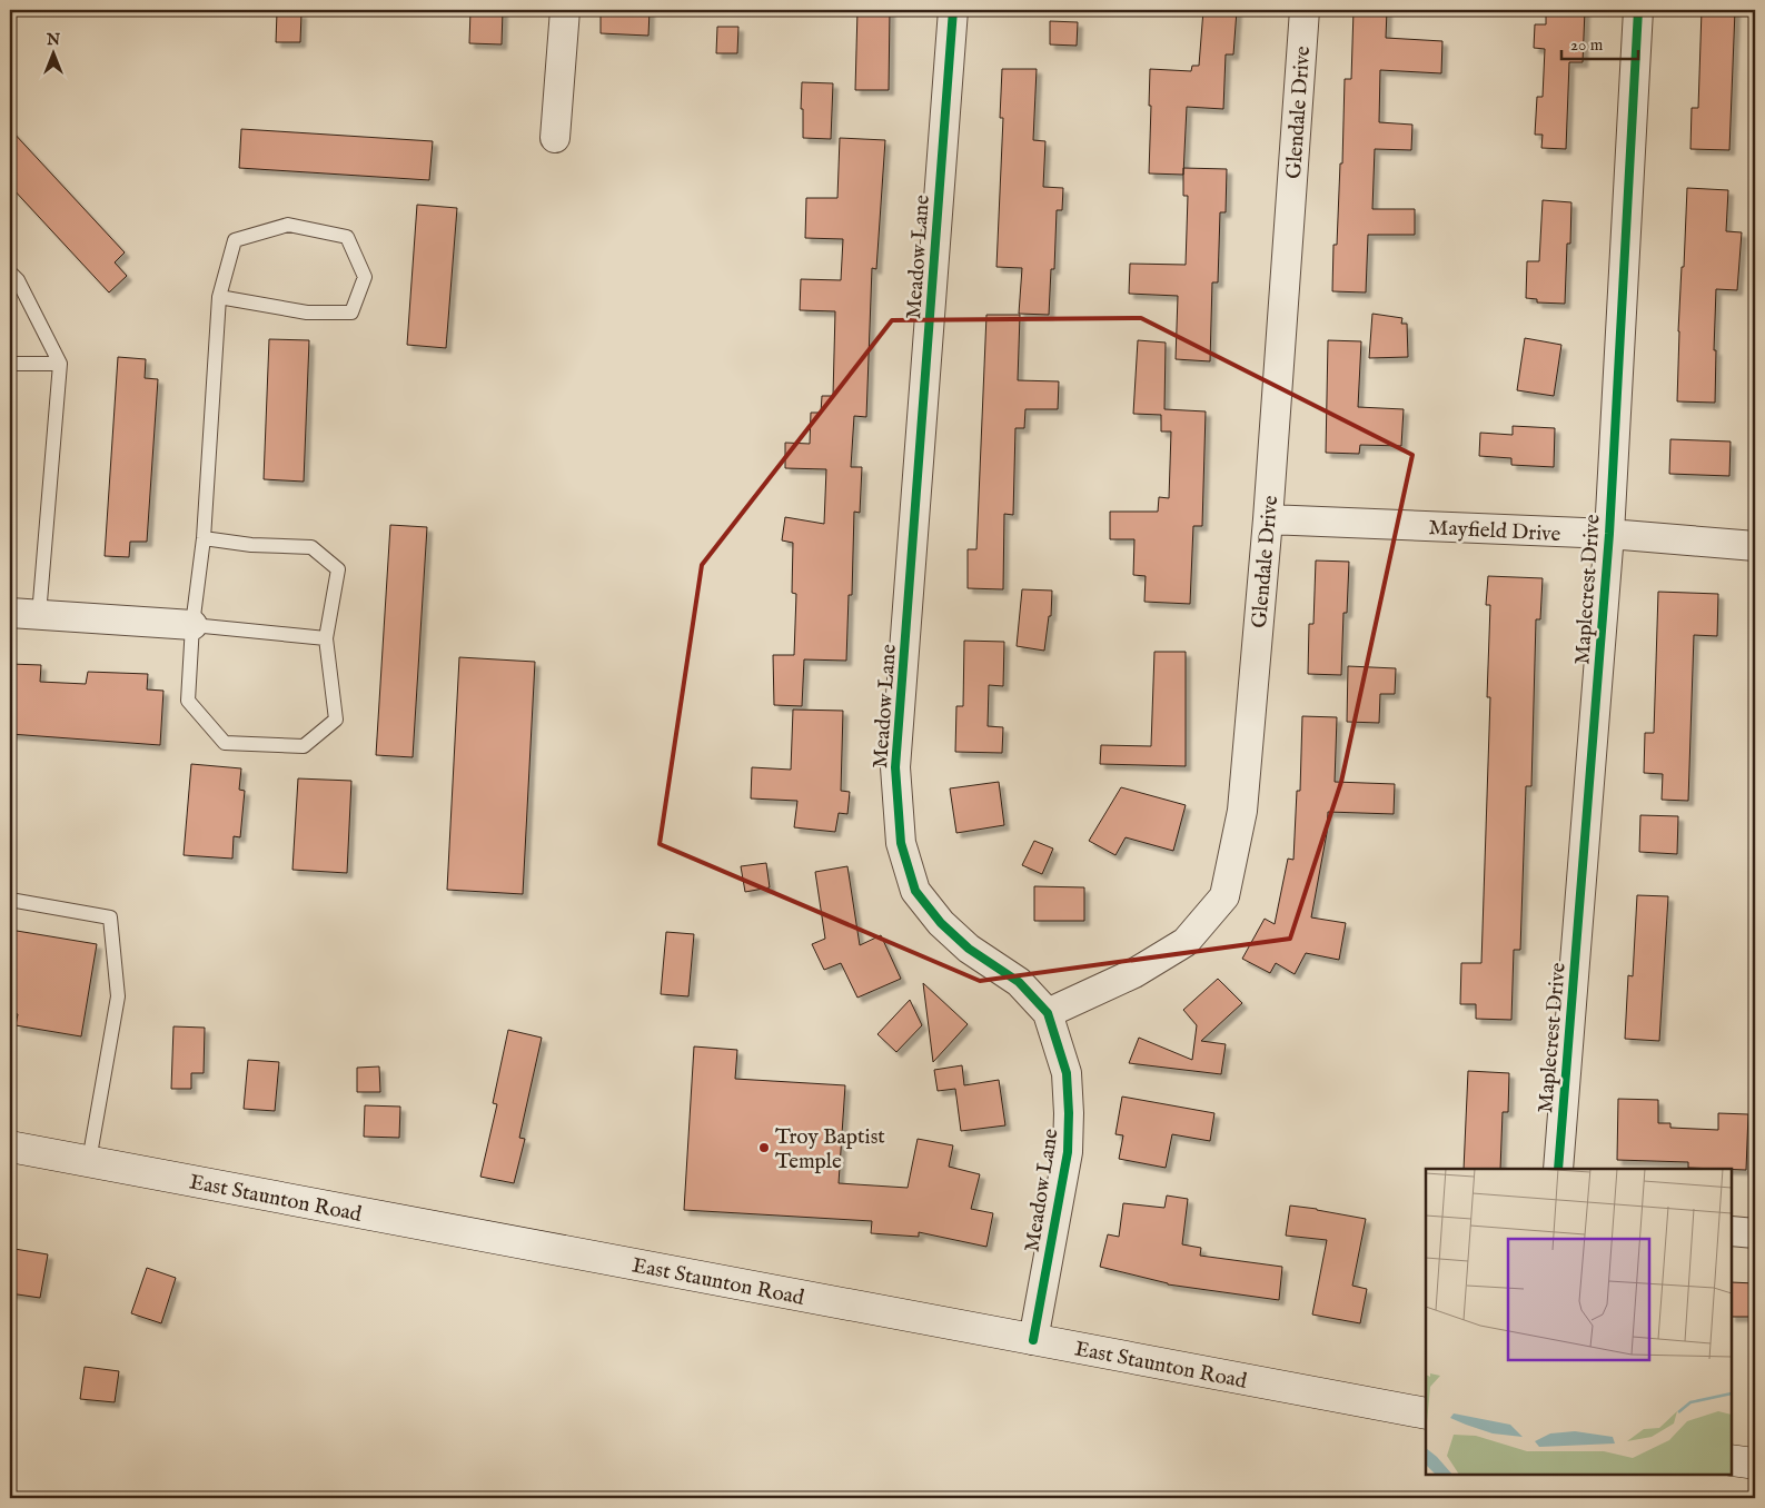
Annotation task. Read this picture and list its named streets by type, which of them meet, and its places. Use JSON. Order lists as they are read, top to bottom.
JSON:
{
  "streets": {
    "main road": ["East Staunton Road"],
    "street": [
      "Glendale Drive",
      "Meadow Lane",
      "Mayfield Drive",
      "Maplecrest Drive"
    ]
  },
  "crossings": [
    ["Glendale Drive", "Meadow Lane"],
    ["Glendale Drive", "Mayfield Drive"],
    ["Meadow Lane", "East Staunton Road"],
    ["Mayfield Drive", "Maplecrest Drive"]
  ],
  "places": ["Troy Baptist Temple"],
  "scale_bar": "20 m",
  "north": "top"
}
